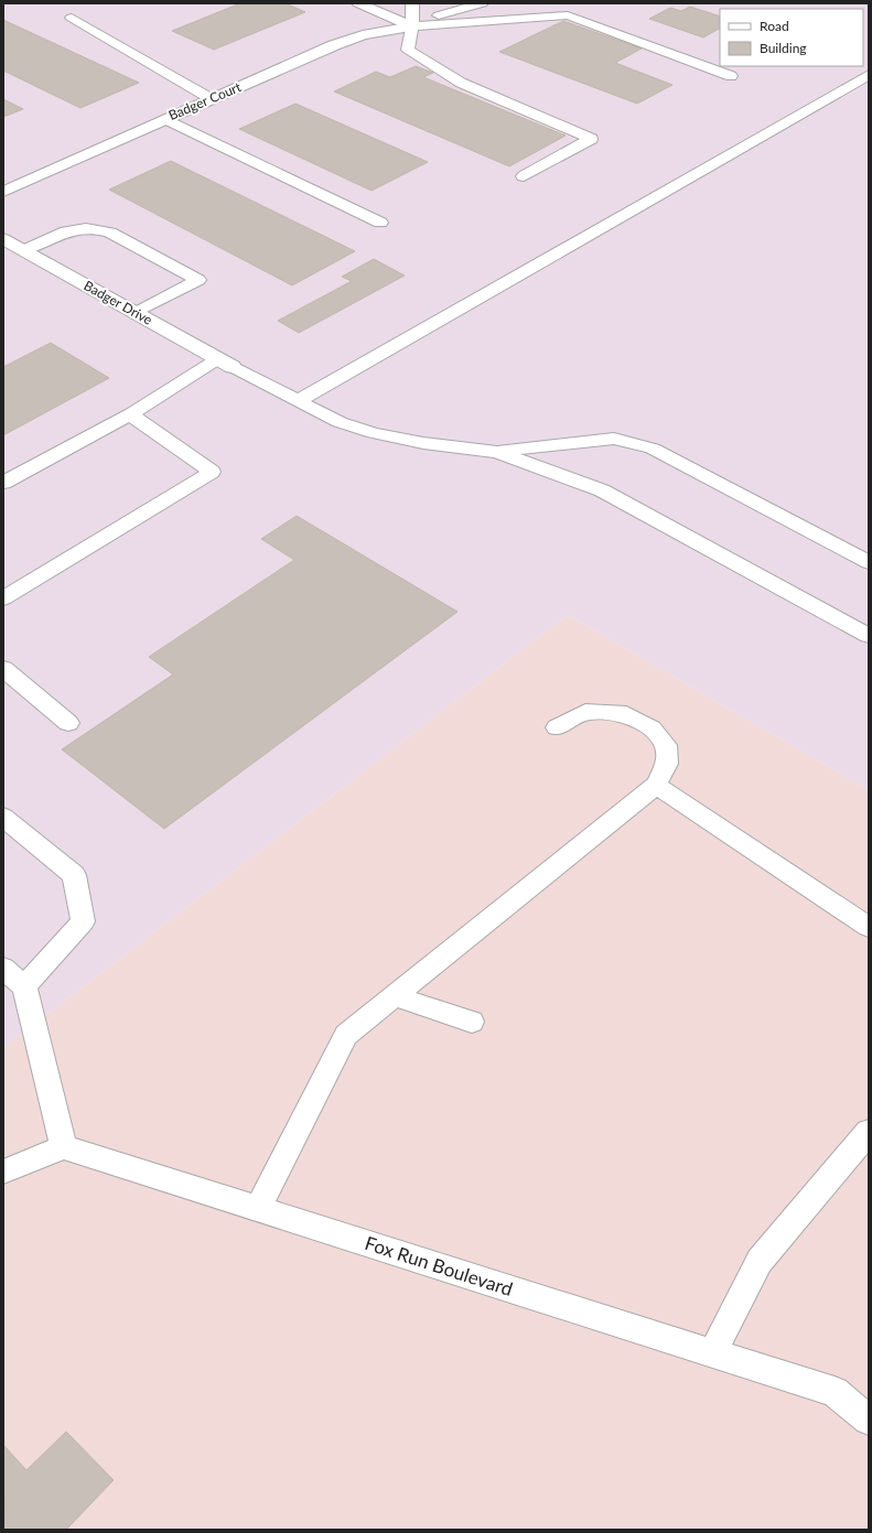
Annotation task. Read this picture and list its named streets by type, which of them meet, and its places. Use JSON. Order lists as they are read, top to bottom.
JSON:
{
  "streets": {
    "street": ["Badger Court", "Badger Drive"],
    "lane": ["Fox Run Boulevard"]
  },
  "legend": ["Road", "Building"]
}
